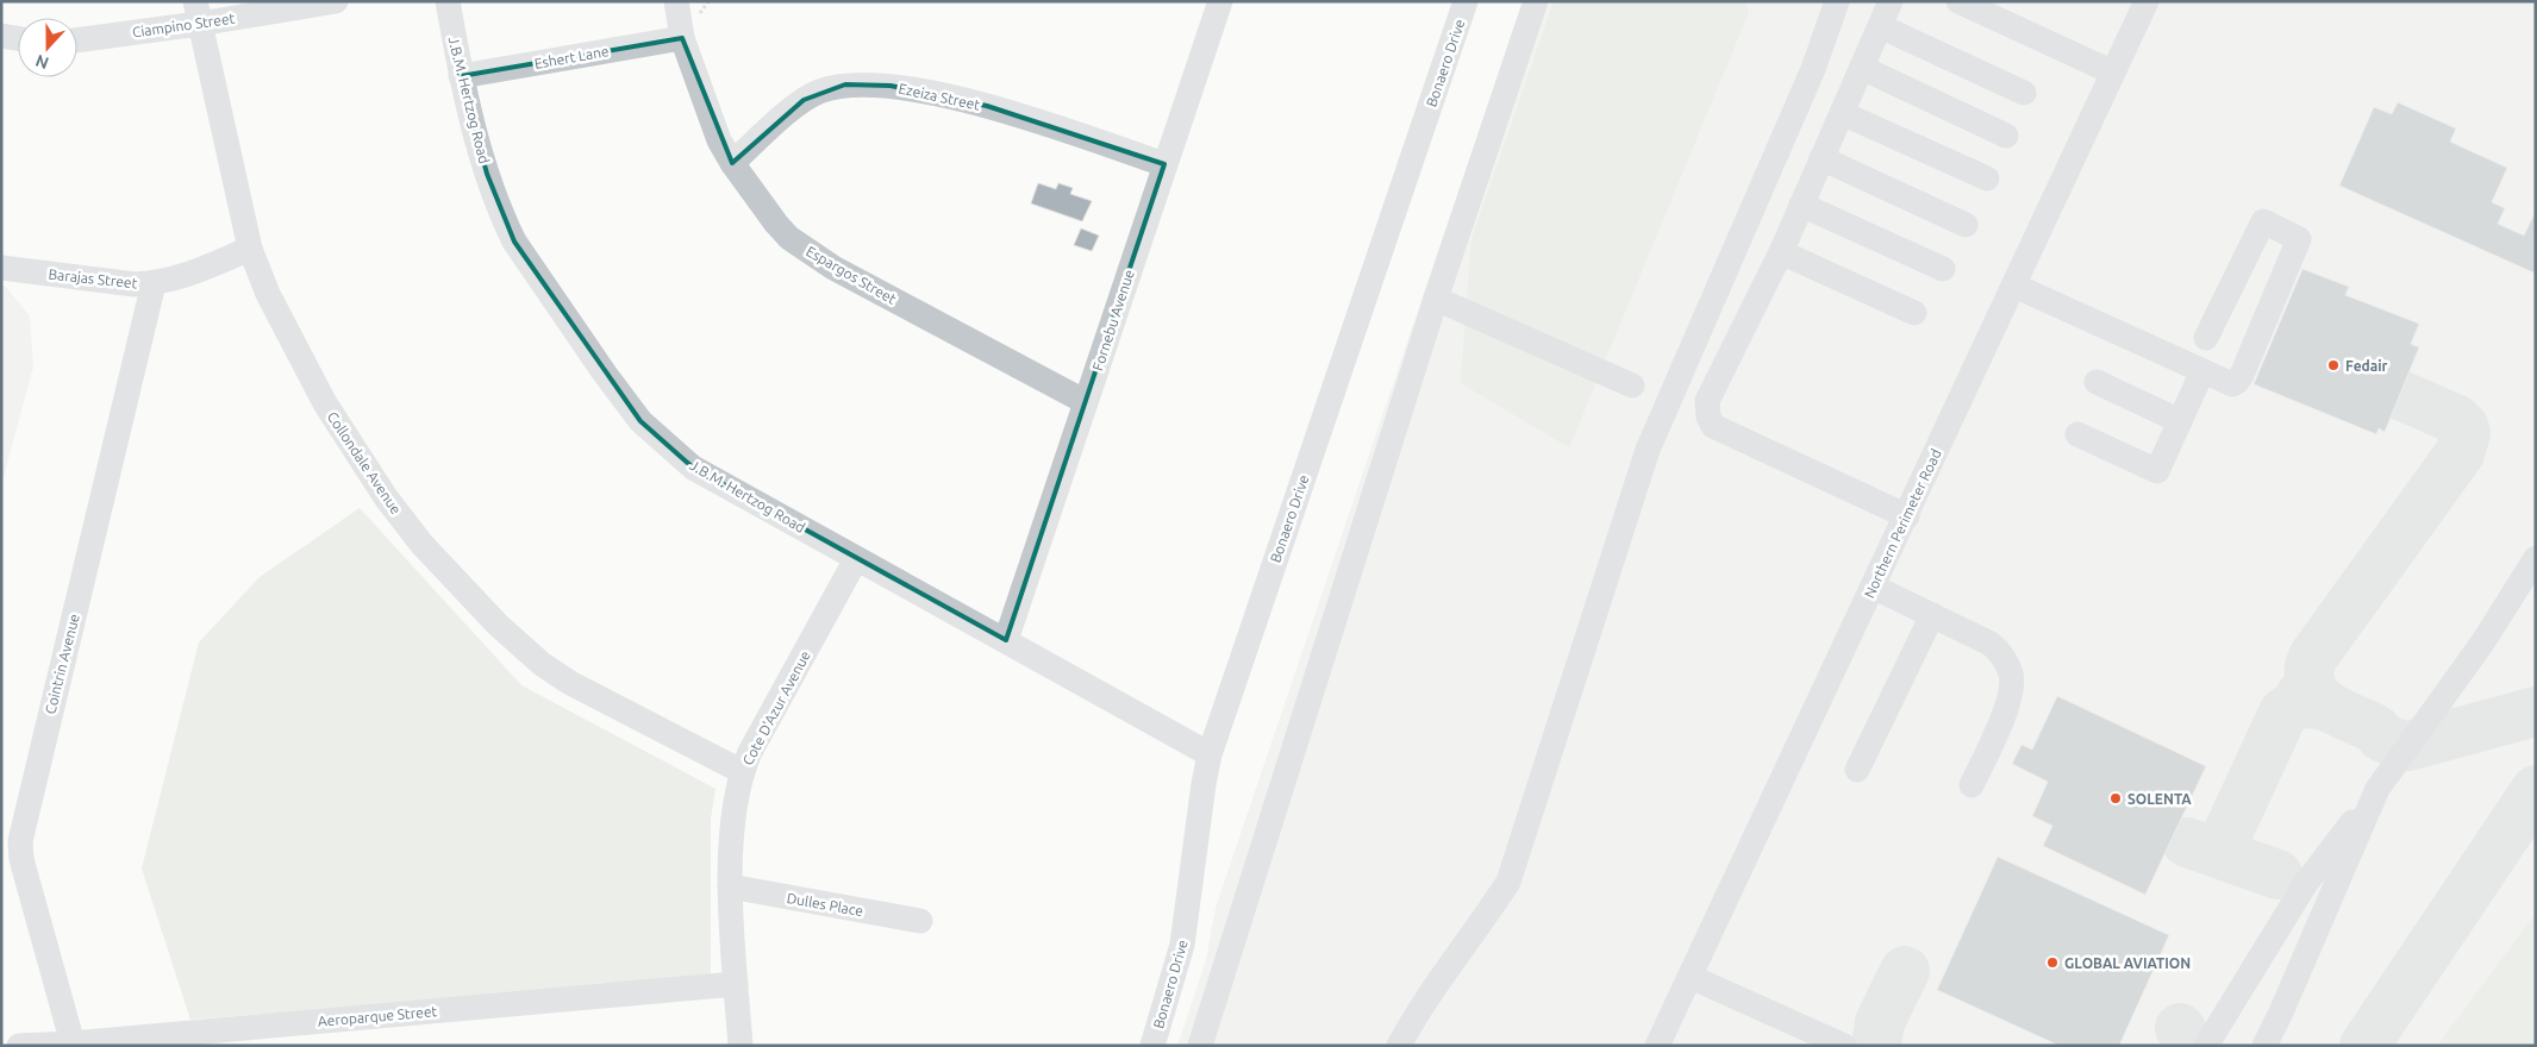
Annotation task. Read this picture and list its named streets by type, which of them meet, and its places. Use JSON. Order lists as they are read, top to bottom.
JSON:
{
  "streets": {
    "street": [
      "Ciampino Street",
      "Eshert Lane",
      "Bonaero Drive",
      "Ezeiza Street",
      "J.B.M. Hertzog Road",
      "Espargos Street",
      "Barajas Street",
      "Fornebu Avenue",
      "Collondale Avenue",
      "Northern Perimeter Road",
      "Cointrin Avenue",
      "Cote D'Azur Avenue",
      "Dulles Place",
      "Aeroparque Street"
    ]
  },
  "crossings": [
    ["Ciampino Street", "Collondale Avenue"],
    ["Eshert Lane", "J.B.M. Hertzog Road"],
    ["Eshert Lane", "Espargos Street"],
    ["Bonaero Drive", "J.B.M. Hertzog Road"],
    ["Ezeiza Street", "Espargos Street"],
    ["Ezeiza Street", "Fornebu Avenue"],
    ["J.B.M. Hertzog Road", "Fornebu Avenue"],
    ["J.B.M. Hertzog Road", "Cote D'Azur Avenue"],
    ["Espargos Street", "Fornebu Avenue"],
    ["Barajas Street", "Collondale Avenue"],
    ["Barajas Street", "Cointrin Avenue"],
    ["Collondale Avenue", "Cote D'Azur Avenue"],
    ["Cointrin Avenue", "Aeroparque Street"],
    ["Cote D'Azur Avenue", "Dulles Place"],
    ["Cote D'Azur Avenue", "Aeroparque Street"]
  ],
  "places": ["Fedair", "SOLENTA", "GLOBAL AVIATION"],
  "north": "bottom"
}
